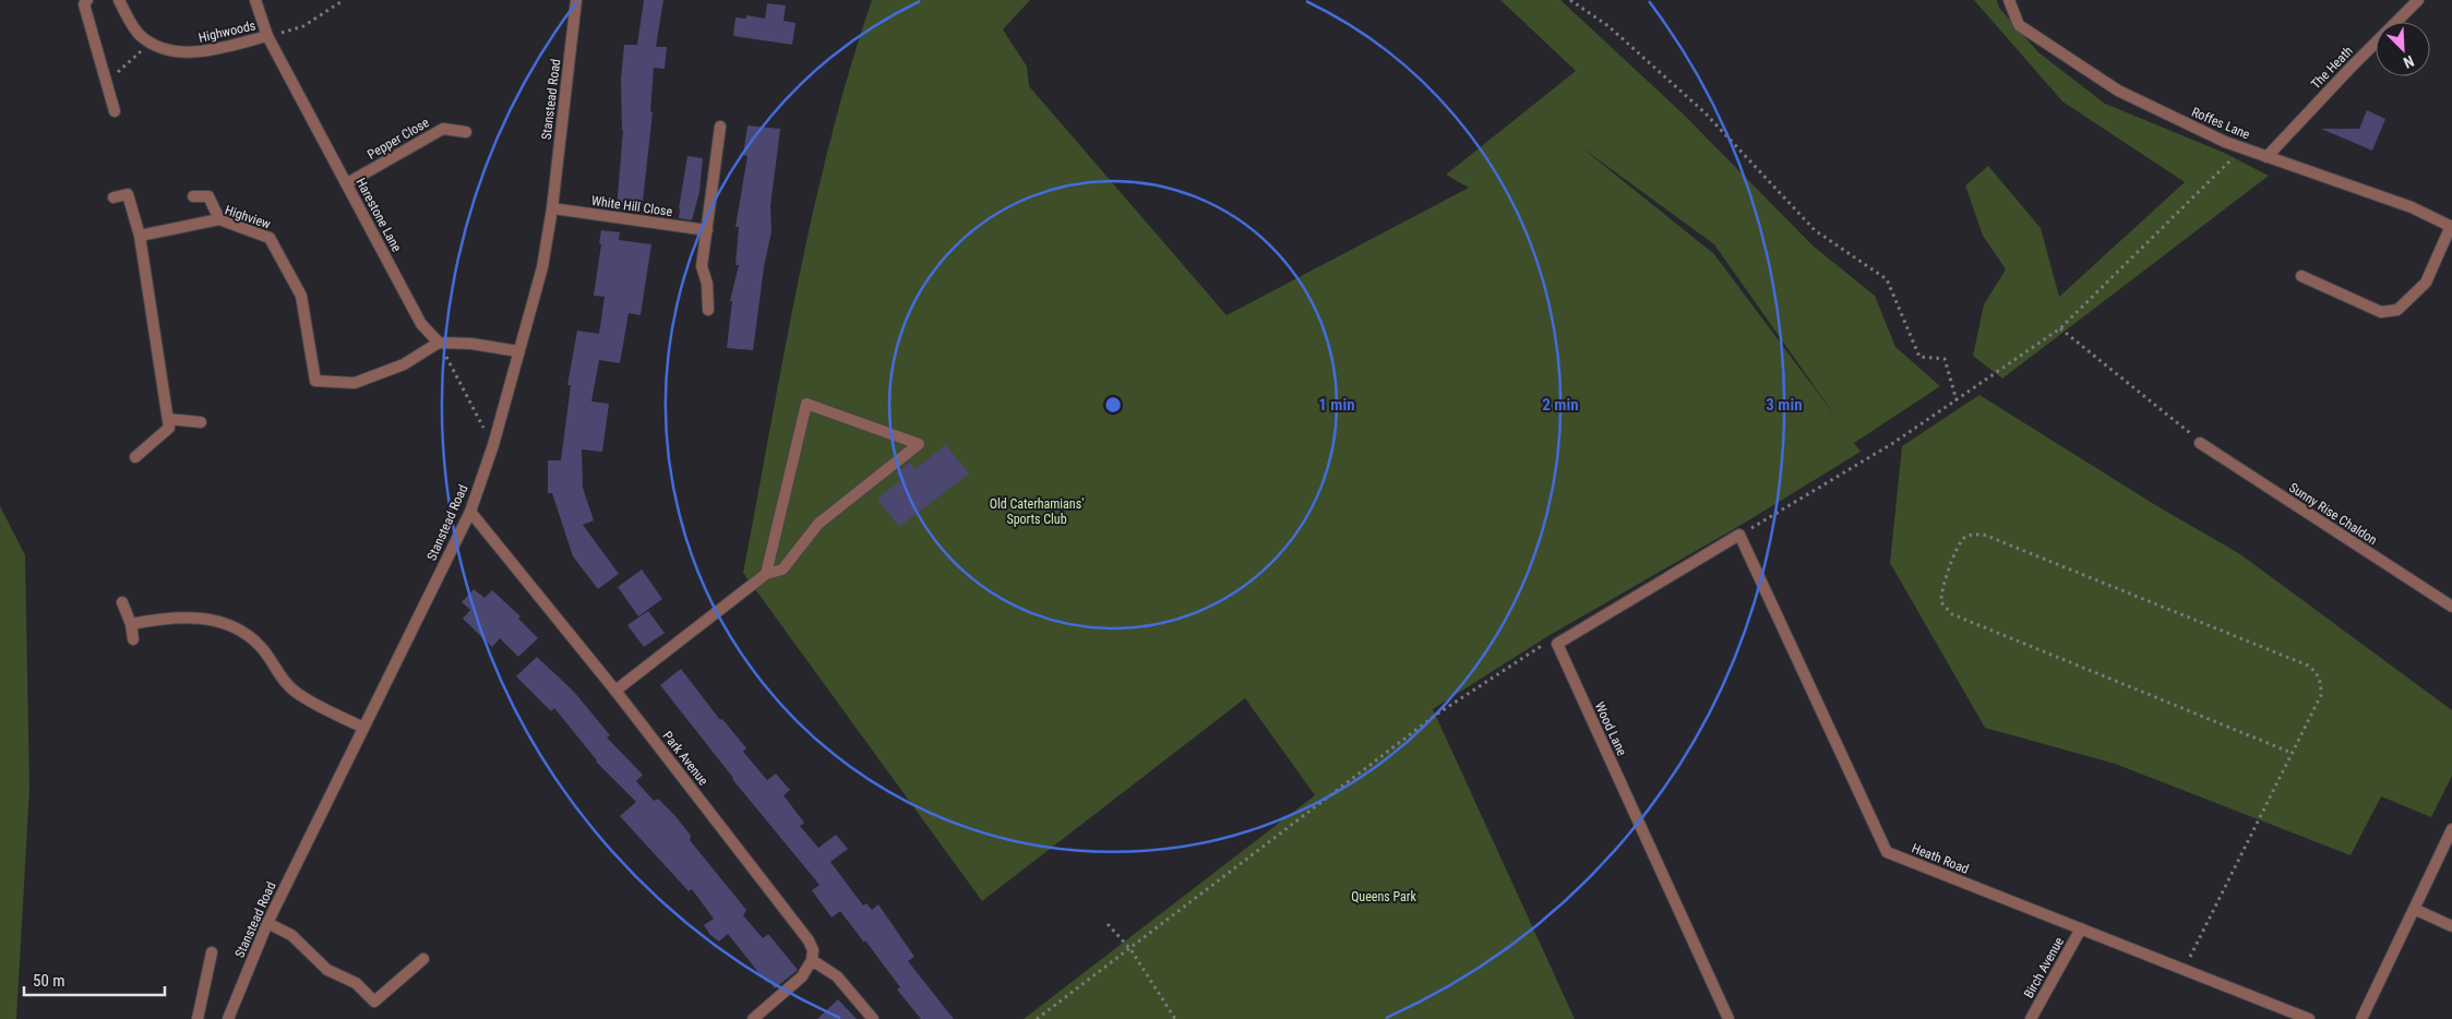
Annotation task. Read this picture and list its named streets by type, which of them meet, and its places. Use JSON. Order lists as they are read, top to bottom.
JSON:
{
  "streets": {
    "street": [
      "Highwoods",
      "The Heath",
      "Stanstead Road",
      "Roffes Lane",
      "Pepper Close",
      "White Hill Close",
      "Harestone Lane",
      "Highview",
      "Sunny Rise Chaldon",
      "Wood Lane",
      "Park Avenue",
      "Heath Road",
      "Birch Avenue"
    ]
  },
  "crossings": [
    ["Highwoods", "Harestone Lane"],
    ["The Heath", "Roffes Lane"],
    ["Stanstead Road", "White Hill Close"],
    ["Stanstead Road", "Park Avenue"],
    ["Pepper Close", "Harestone Lane"],
    ["Harestone Lane", "Highview"],
    ["Heath Road", "Birch Avenue"]
  ],
  "parks": ["Old Caterhamians' Sports Club", "Queens Park"],
  "scale_bar": "50 m",
  "north": "bottom right",
  "rings": ["1 min", "2 min", "3 min"]
}
